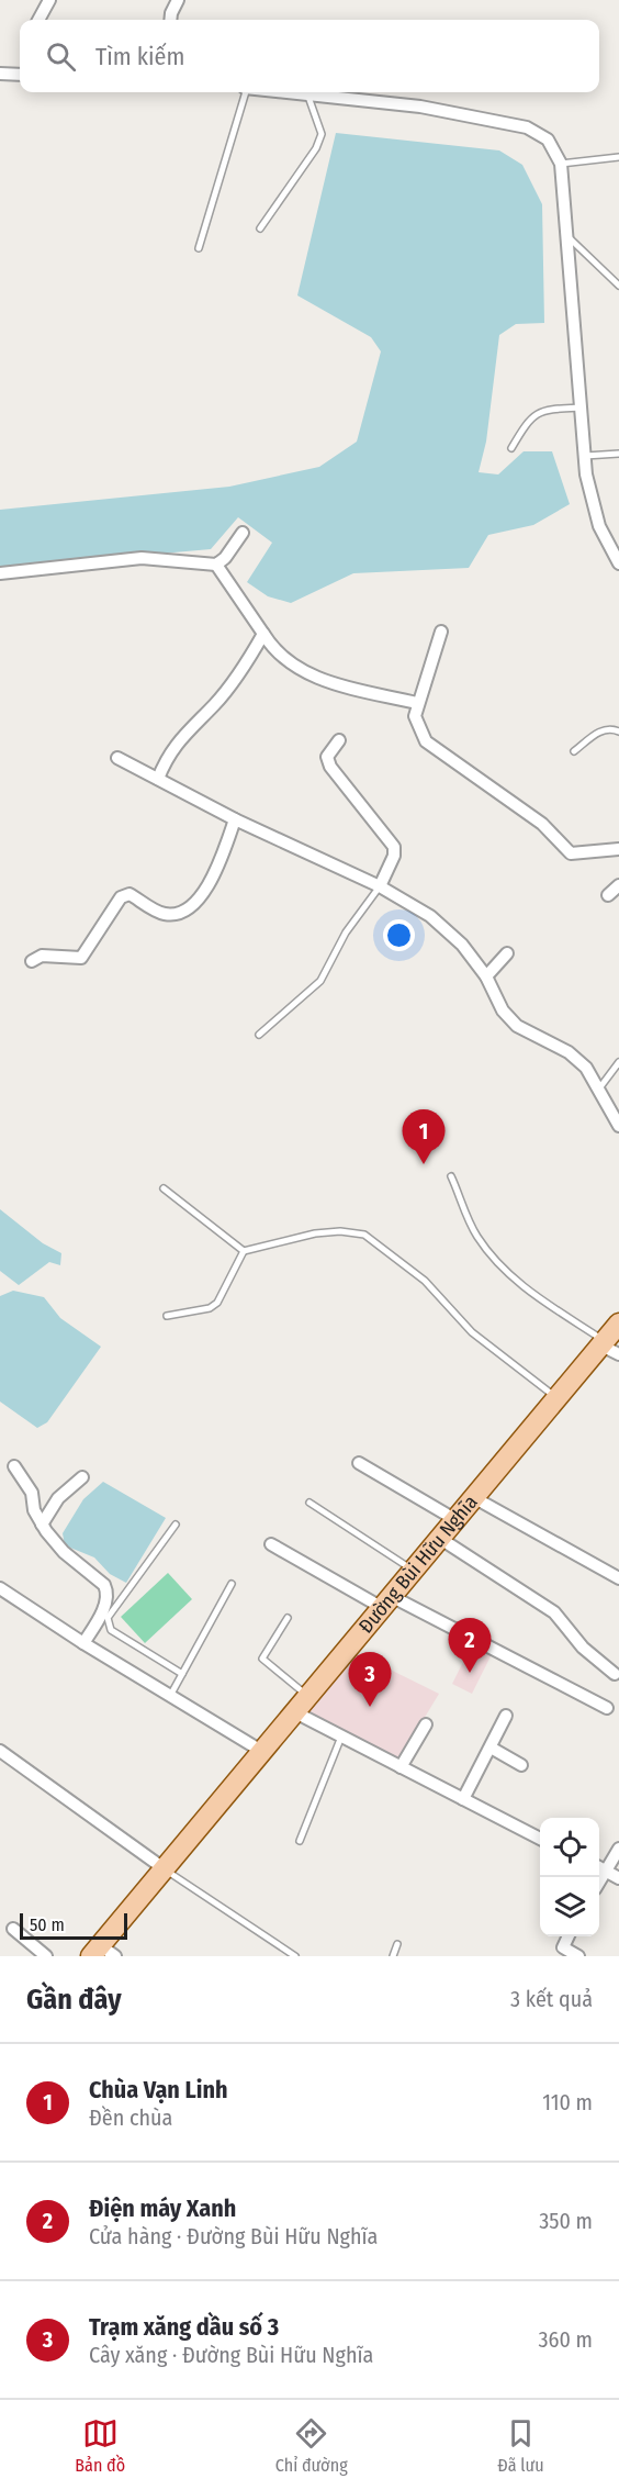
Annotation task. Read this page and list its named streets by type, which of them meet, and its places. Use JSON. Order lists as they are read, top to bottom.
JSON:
{
  "streets": {
    "main road": ["Đường Bùi Hữu Nghĩa"]
  },
  "scale_bar": "50 m",
  "page": {
    "search": "Tìm kiếm",
    "pins": ["1", "2", "3"],
    "scale": "50 m",
    "heading": ["Gần đây", "3 kết quả"],
    "list": [
      {
        "mark": "1",
        "name": "Chùa Vạn Linh",
        "note": "Đền chùa",
        "value": "110 m"
      },
      {
        "mark": "2",
        "name": "Điện máy Xanh",
        "note": "Cửa hàng · Đường Bùi Hữu Nghĩa",
        "value": "350 m"
      },
      {
        "mark": "3",
        "name": "Trạm xăng dầu số 3",
        "note": "Cây xăng · Đường Bùi Hữu Nghĩa",
        "value": "360 m"
      }
    ],
    "nav": ["Bản đồ", "Chỉ đường", "Đã lưu"]
  }
}
